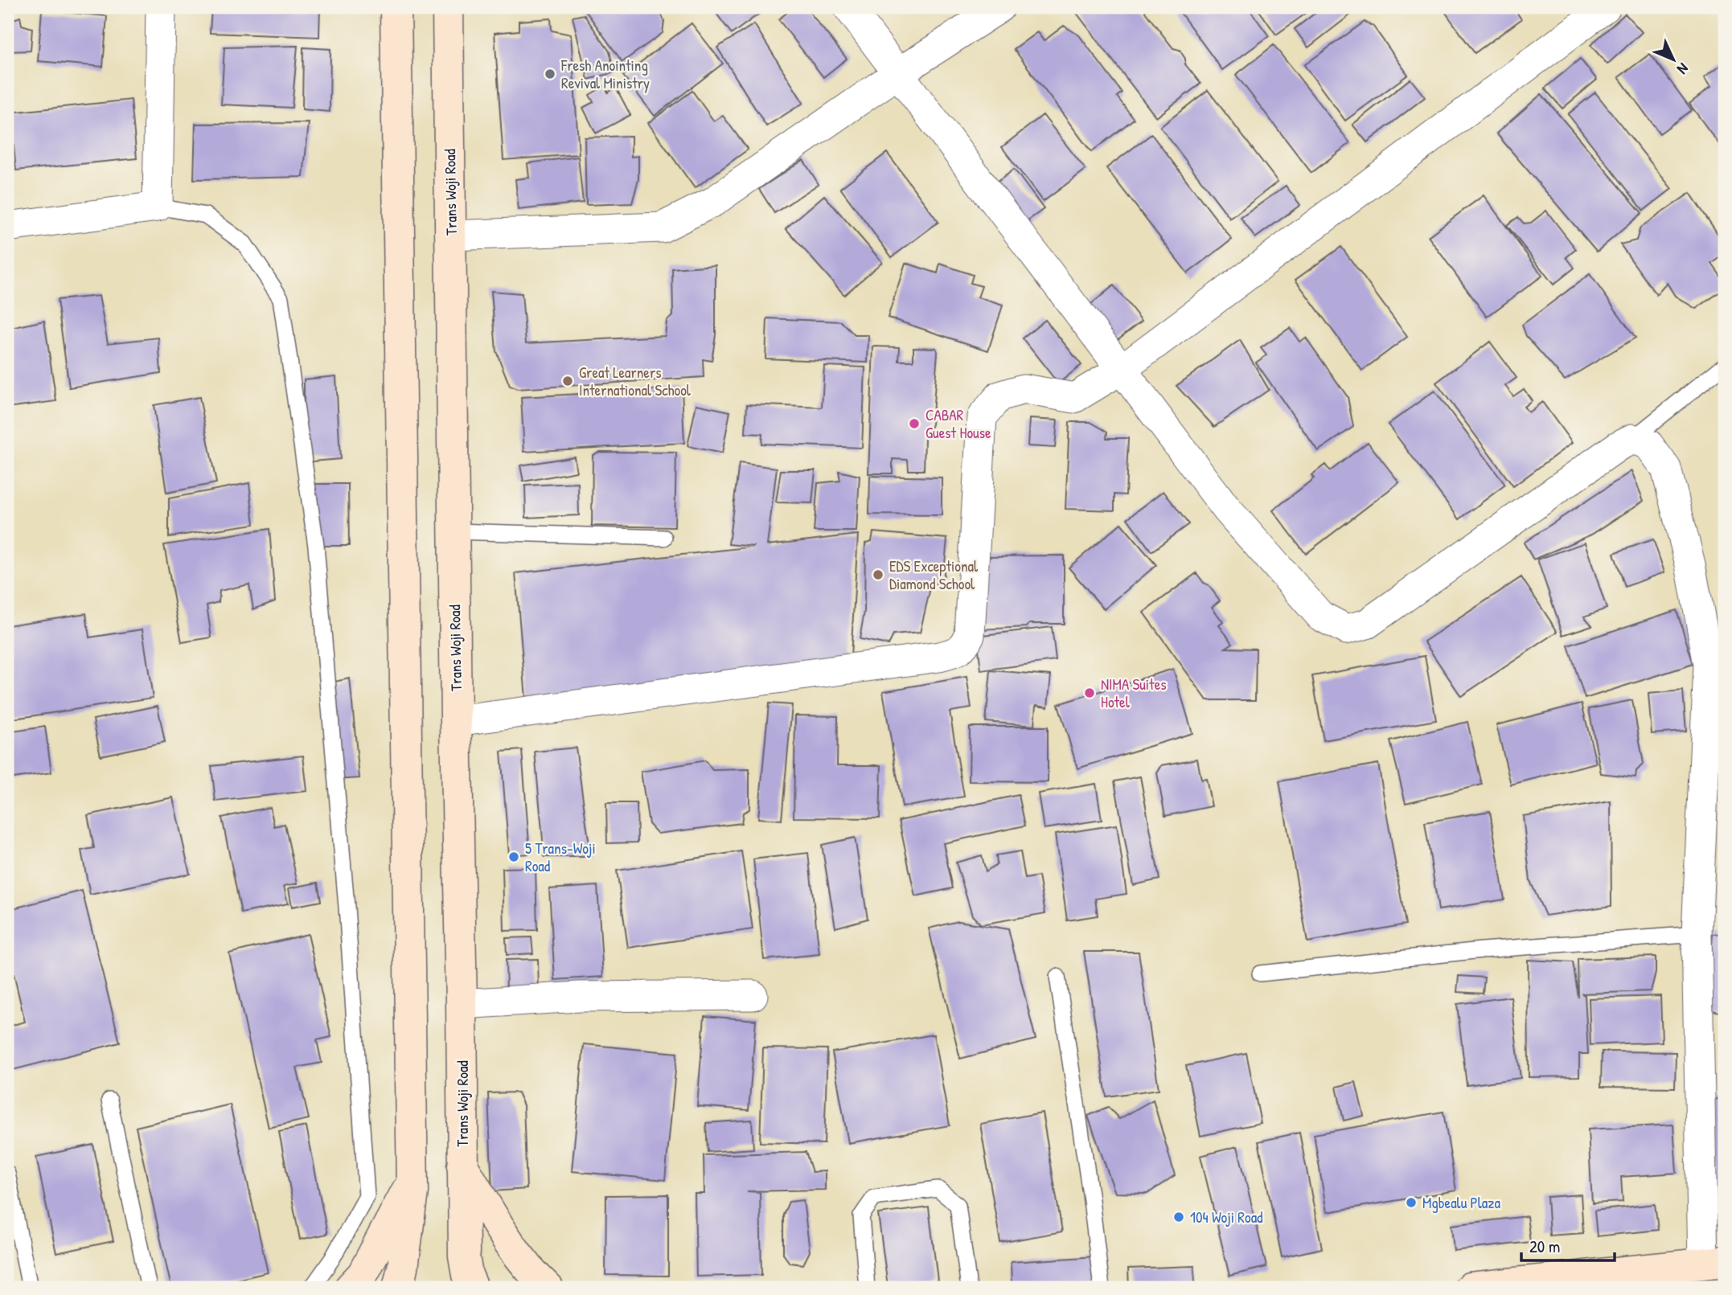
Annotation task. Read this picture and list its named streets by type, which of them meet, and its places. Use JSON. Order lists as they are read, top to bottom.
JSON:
{
  "streets": {
    "main road": ["Trans Woji Road"]
  },
  "places": [
    "Fresh Anointing Revival Ministry",
    "Great Learners International School",
    "CABAR Guest House",
    "EDS Exceptional Diamond School",
    "NIMA Suites Hotel",
    "5 Trans-Woji Road",
    "Mgbealu Plaza",
    "104 Woji Road"
  ],
  "scale_bar": "20 m",
  "north": "bottom right"
}
